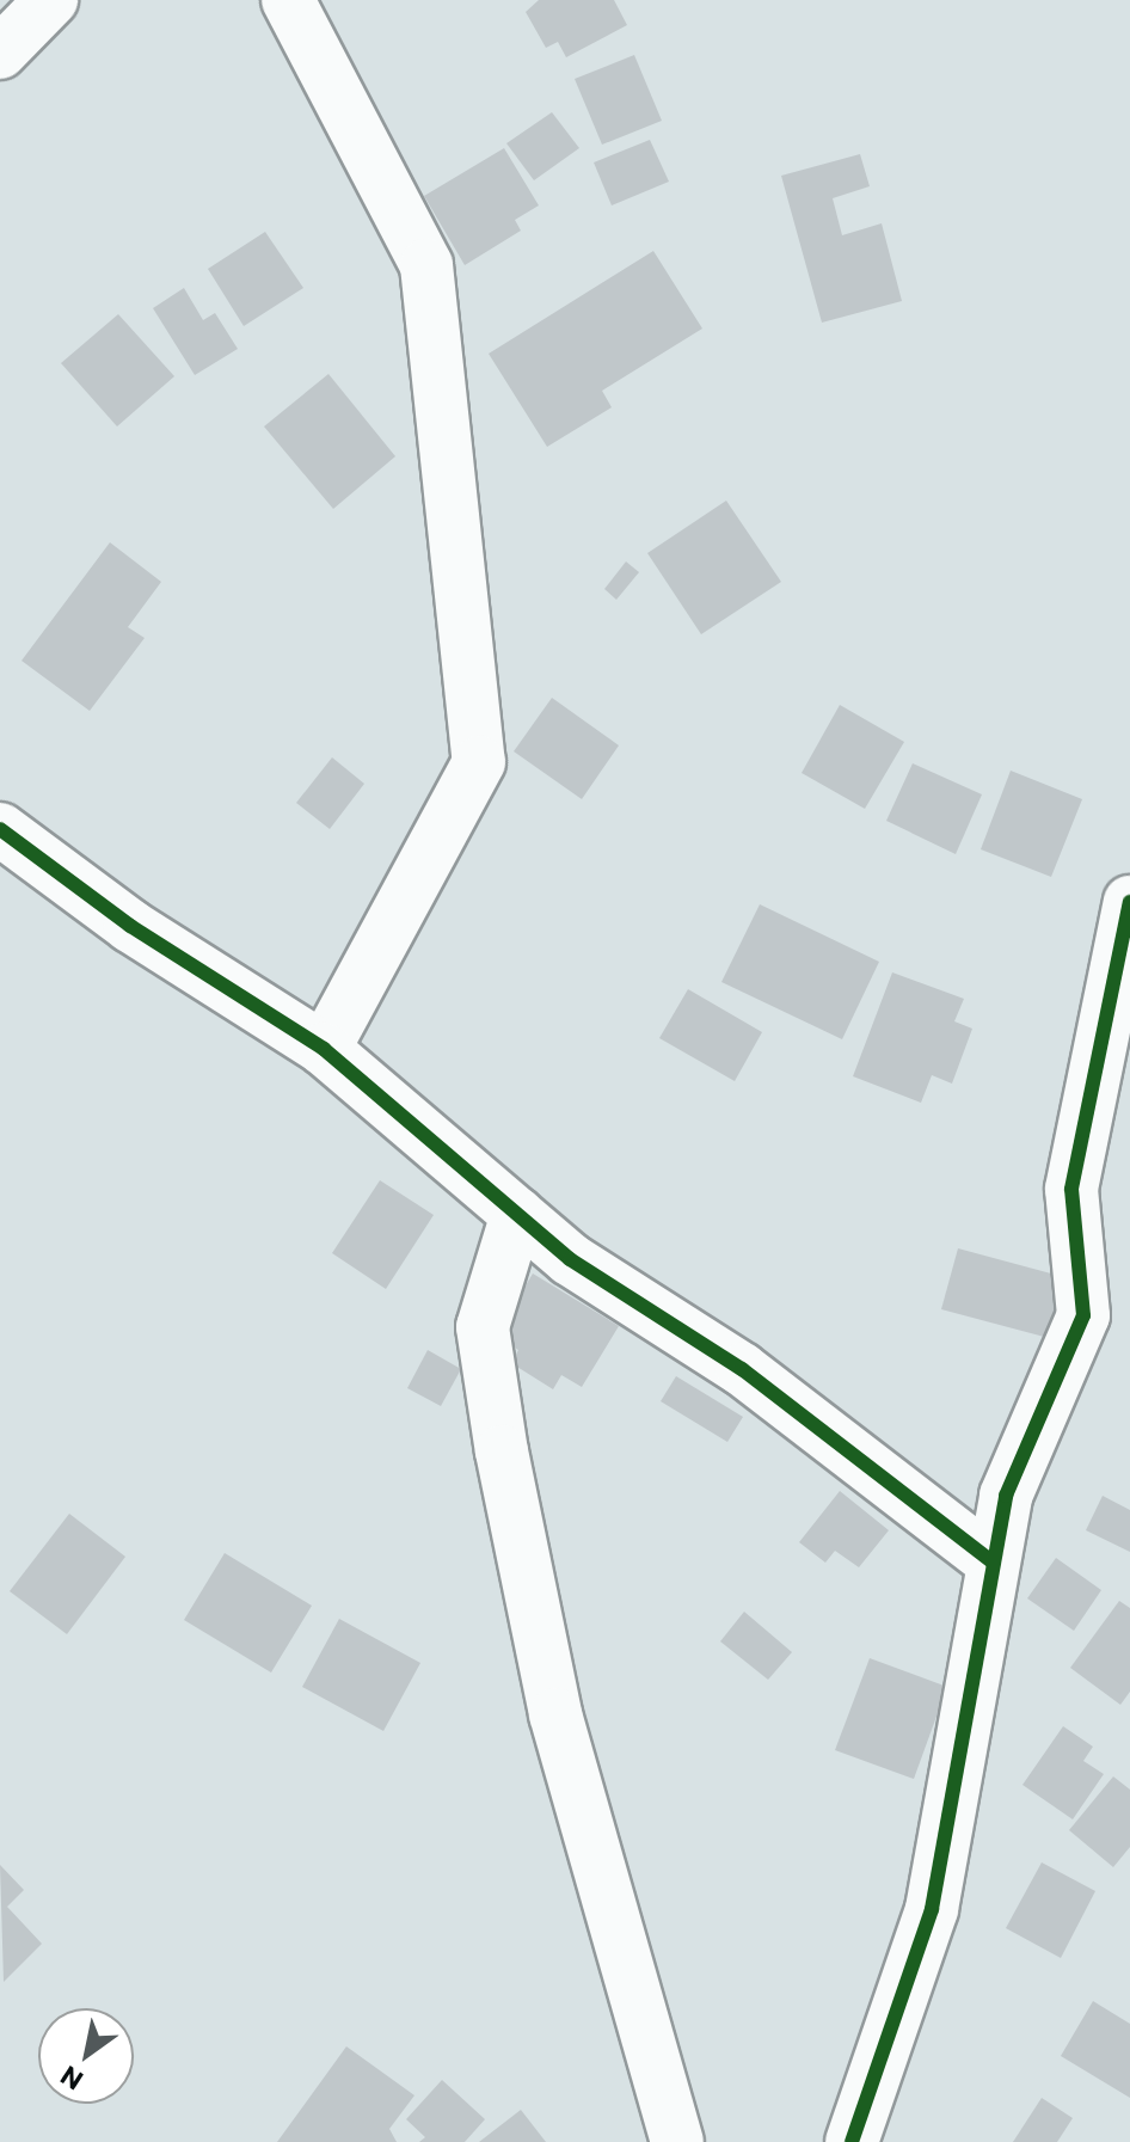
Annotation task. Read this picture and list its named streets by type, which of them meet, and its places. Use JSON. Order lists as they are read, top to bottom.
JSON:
{
  "north": "bottom left"
}
